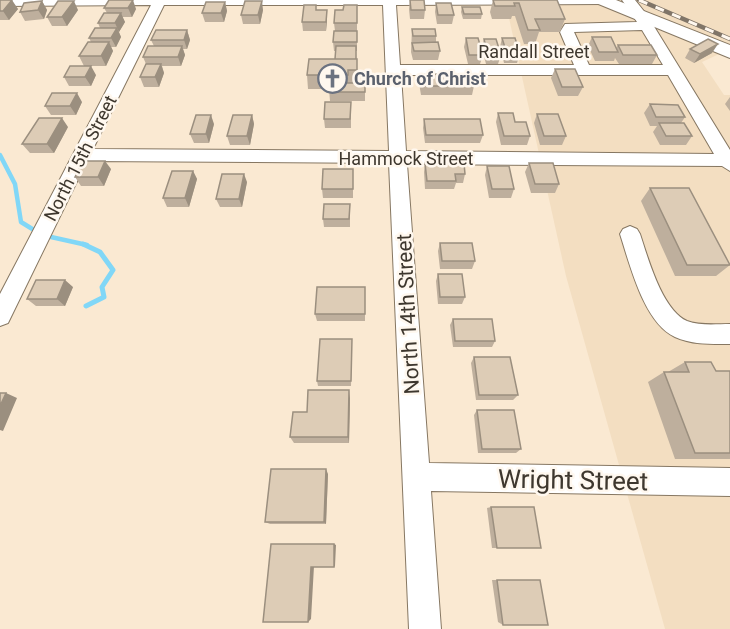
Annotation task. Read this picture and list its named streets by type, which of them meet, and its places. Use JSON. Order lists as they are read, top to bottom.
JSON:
{
  "streets": {
    "street": [
      "Randall Street",
      "North 15th Street",
      "Hammock Street",
      "North 14th Street",
      "Wright Street"
    ]
  },
  "crossings": [
    ["Randall Street", "North 14th Street"],
    ["North 15th Street", "Hammock Street"],
    ["Hammock Street", "North 14th Street"],
    ["North 14th Street", "Wright Street"]
  ],
  "places": {
    "church": ["Church of Christ"]
  }
}
